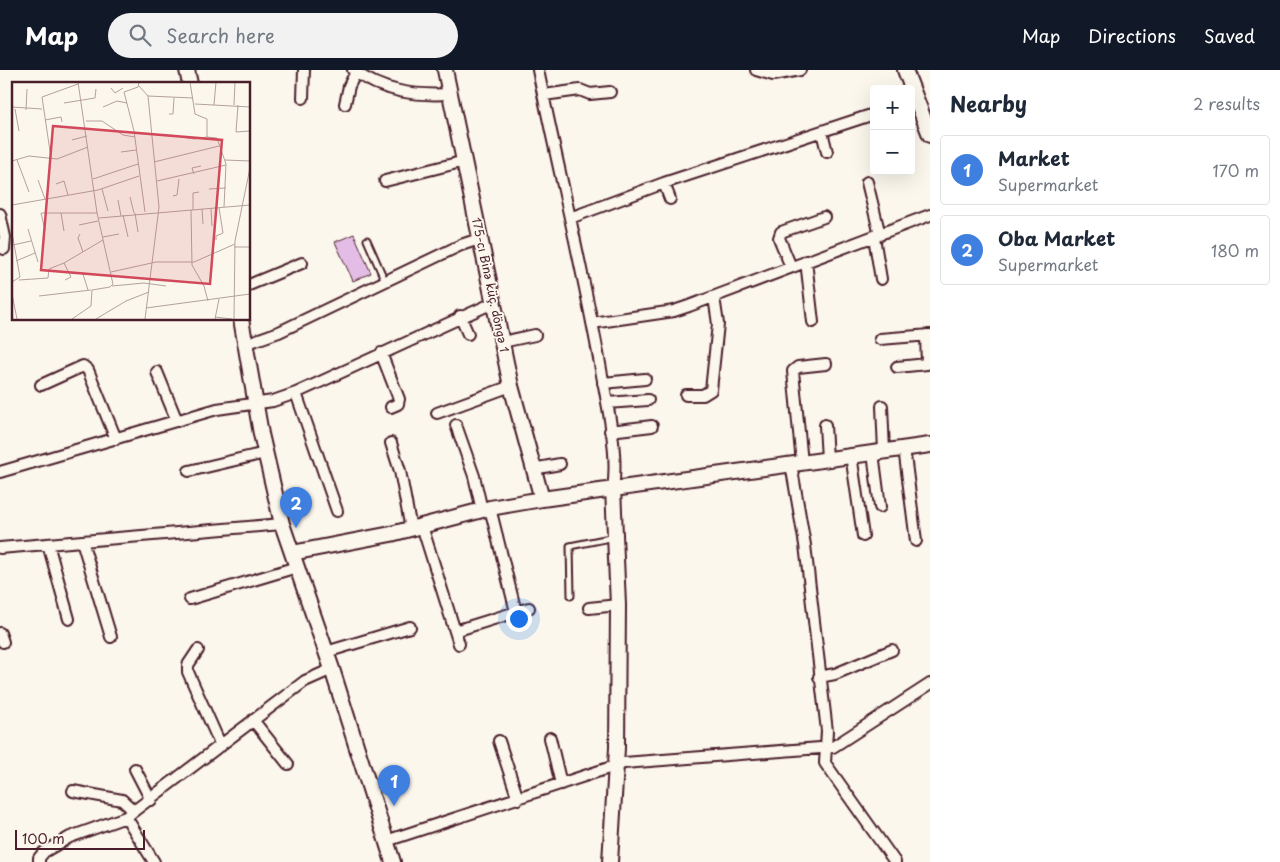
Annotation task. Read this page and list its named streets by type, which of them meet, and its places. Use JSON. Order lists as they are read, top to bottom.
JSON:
{
  "streets": {
    "street": ["175-cı Binə küç. döngə 1"]
  },
  "scale_bar": "100 m",
  "page": {
    "header": "Map",
    "search": "Search here",
    "nav": ["Map", "Directions", "Saved"],
    "heading": ["Nearby", "2 results"],
    "map_buttons": ["+", "−"],
    "list": [
      {
        "mark": "1",
        "name": "Market",
        "note": "Supermarket",
        "value": "170 m"
      },
      {
        "mark": "2",
        "name": "Oba Market",
        "note": "Supermarket",
        "value": "180 m"
      }
    ],
    "pins": ["2", "1"],
    "scale": "100 m"
  }
}
